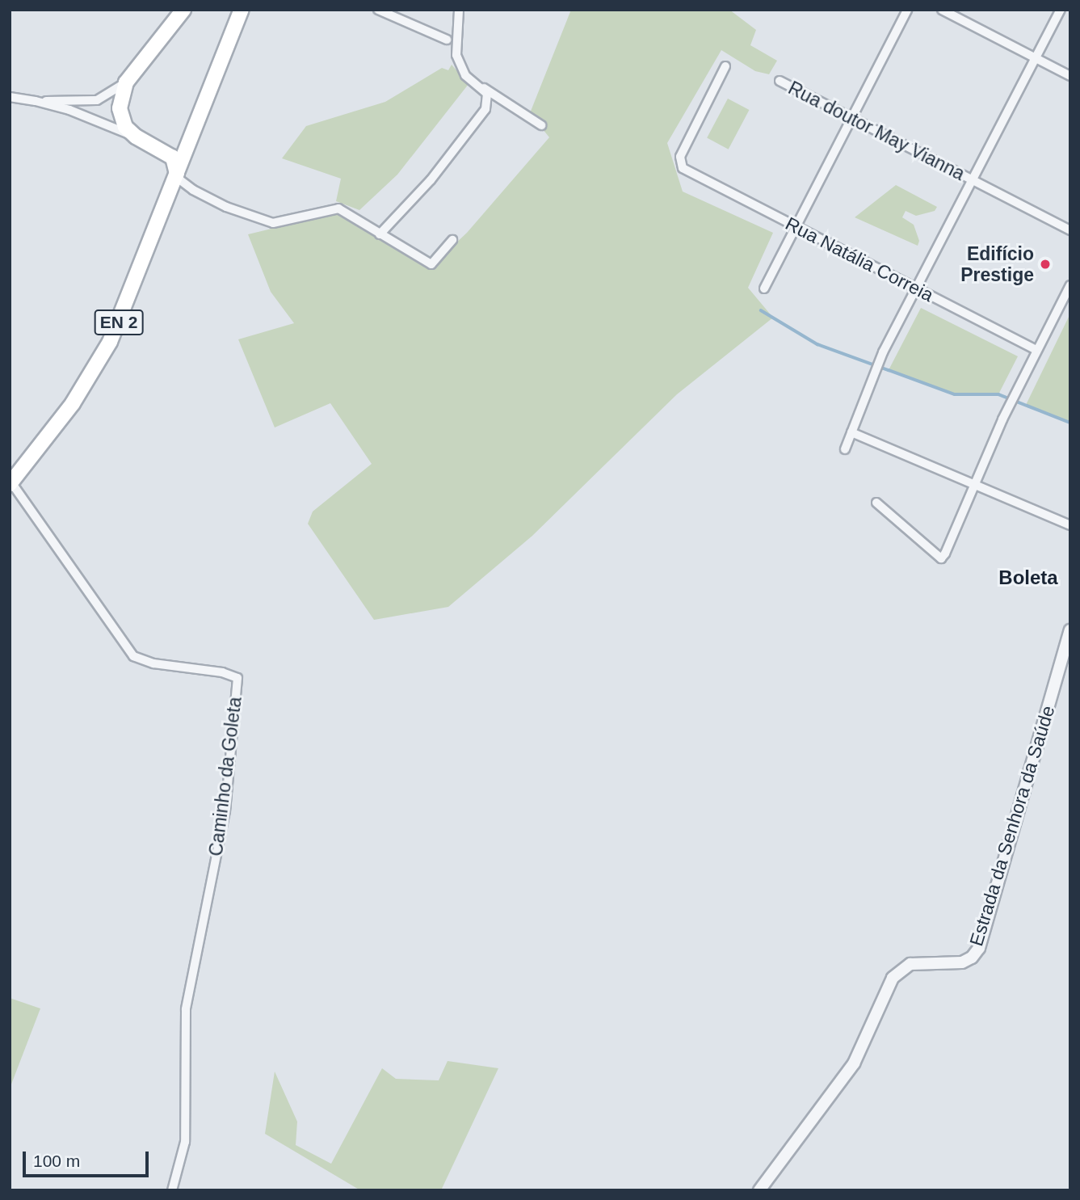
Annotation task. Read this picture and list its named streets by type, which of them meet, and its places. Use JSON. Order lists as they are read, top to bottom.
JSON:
{
  "streets": {
    "main road": ["EN 2"],
    "street": [
      "Rua doutor May Vianna",
      "Rua Natália Correia",
      "Caminho da Goleta",
      "Estrada da Senhora da Saúde"
    ]
  },
  "crossings": [
    ["EN 2", "Caminho da Goleta"]
  ],
  "districts": ["Boleta"],
  "places": ["Edifício Prestige"],
  "scale_bar": "100 m"
}
